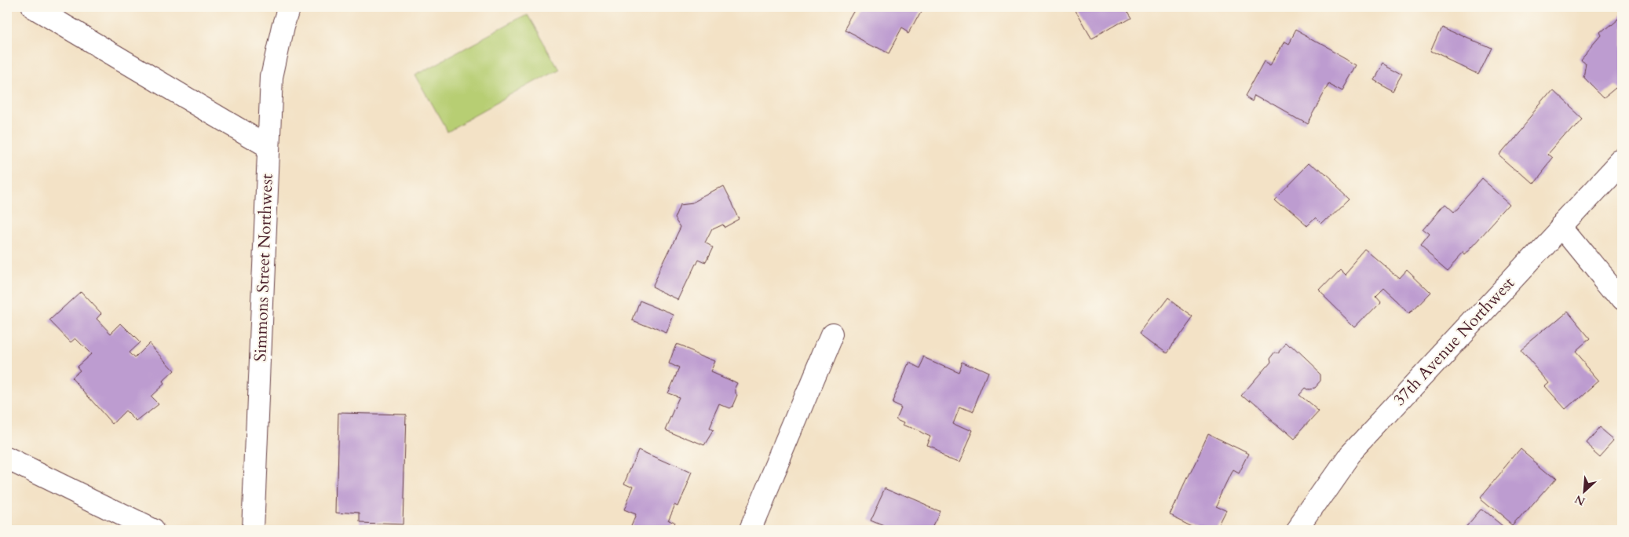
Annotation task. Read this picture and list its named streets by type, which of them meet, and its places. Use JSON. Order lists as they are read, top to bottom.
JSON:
{
  "streets": {
    "street": ["Simmons Street Northwest", "37th Avenue Northwest"]
  },
  "north": "bottom left"
}
